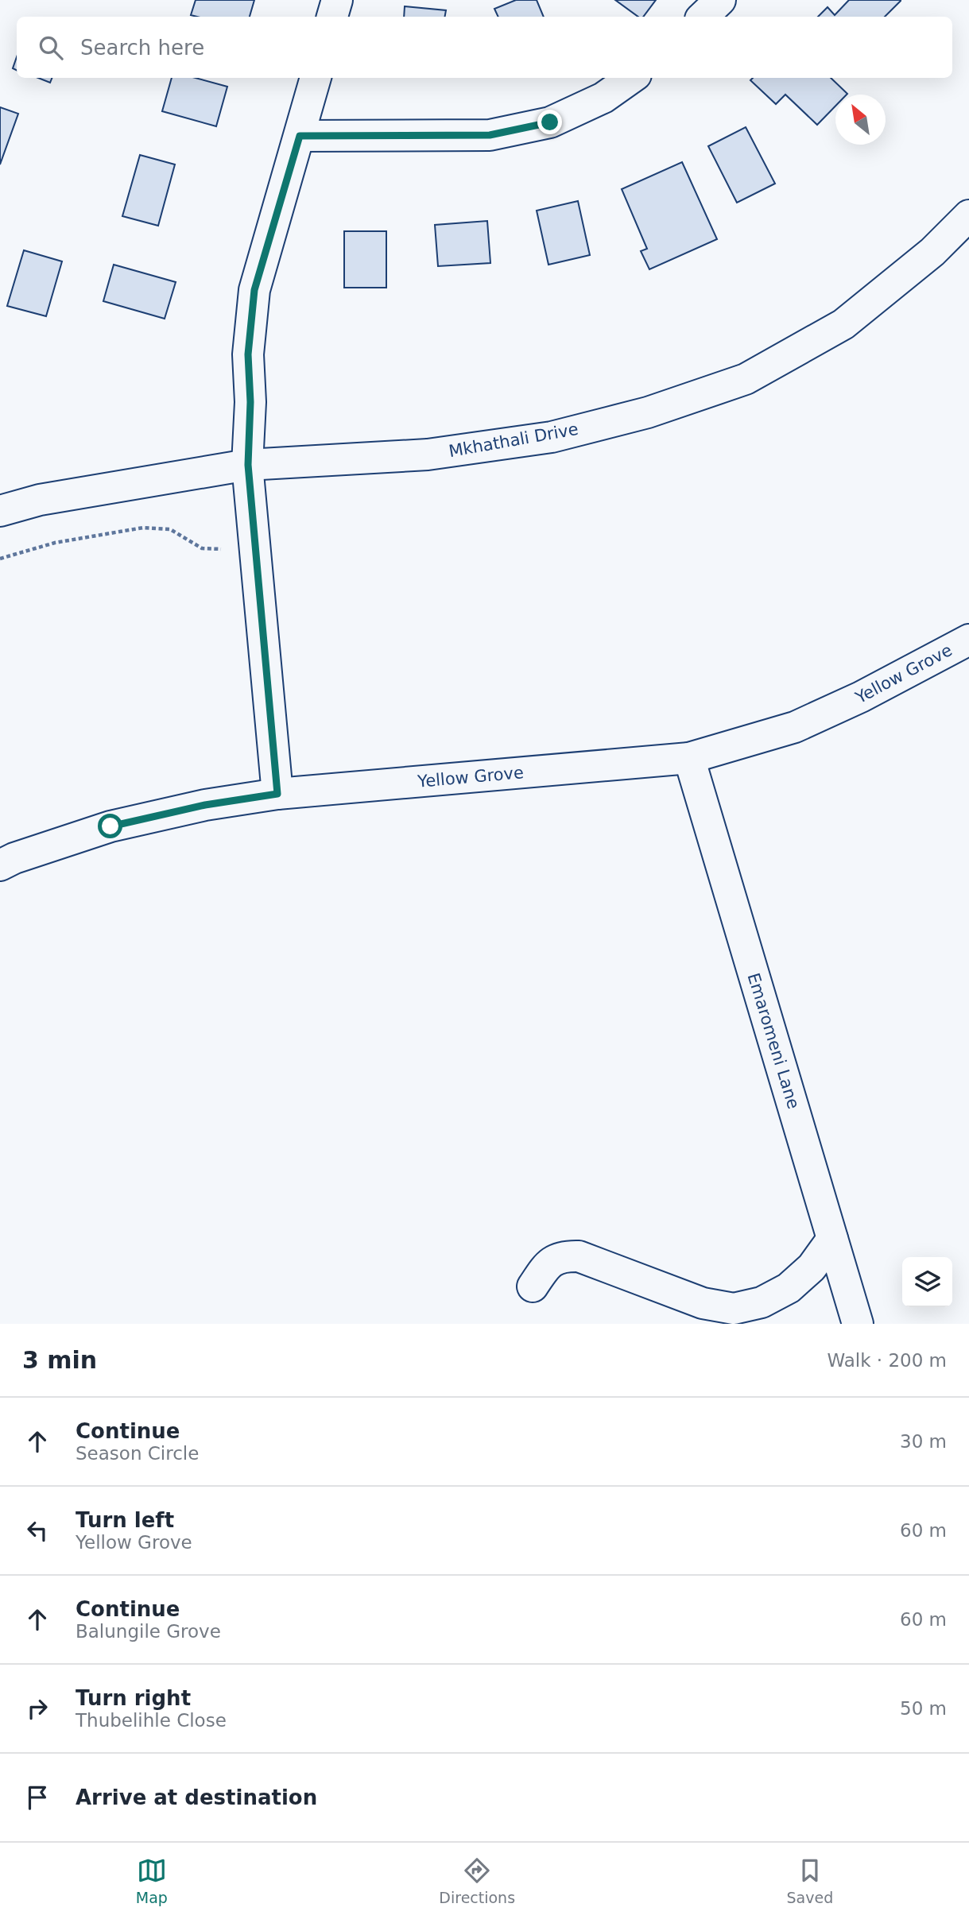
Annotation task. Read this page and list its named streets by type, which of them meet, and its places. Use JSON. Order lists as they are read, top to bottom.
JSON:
{
  "streets": {
    "street": ["Mkhathali Drive", "Yellow Grove", "Emaromeni Lane"]
  },
  "crossings": [
    ["Yellow Grove", "Emaromeni Lane"]
  ],
  "north": "top left",
  "page": {
    "search": "Search here",
    "heading": ["3 min", "Walk · 200 m"],
    "list": [
      ["Continue", "Season Circle", "30 m"],
      ["Turn left", "Yellow Grove", "60 m"],
      ["Continue", "Balungile Grove", "60 m"],
      ["Turn right", "Thubelihle Close", "50 m"],
      "Arrive at destination"
    ],
    "nav": ["Map", "Directions", "Saved"]
  }
}
